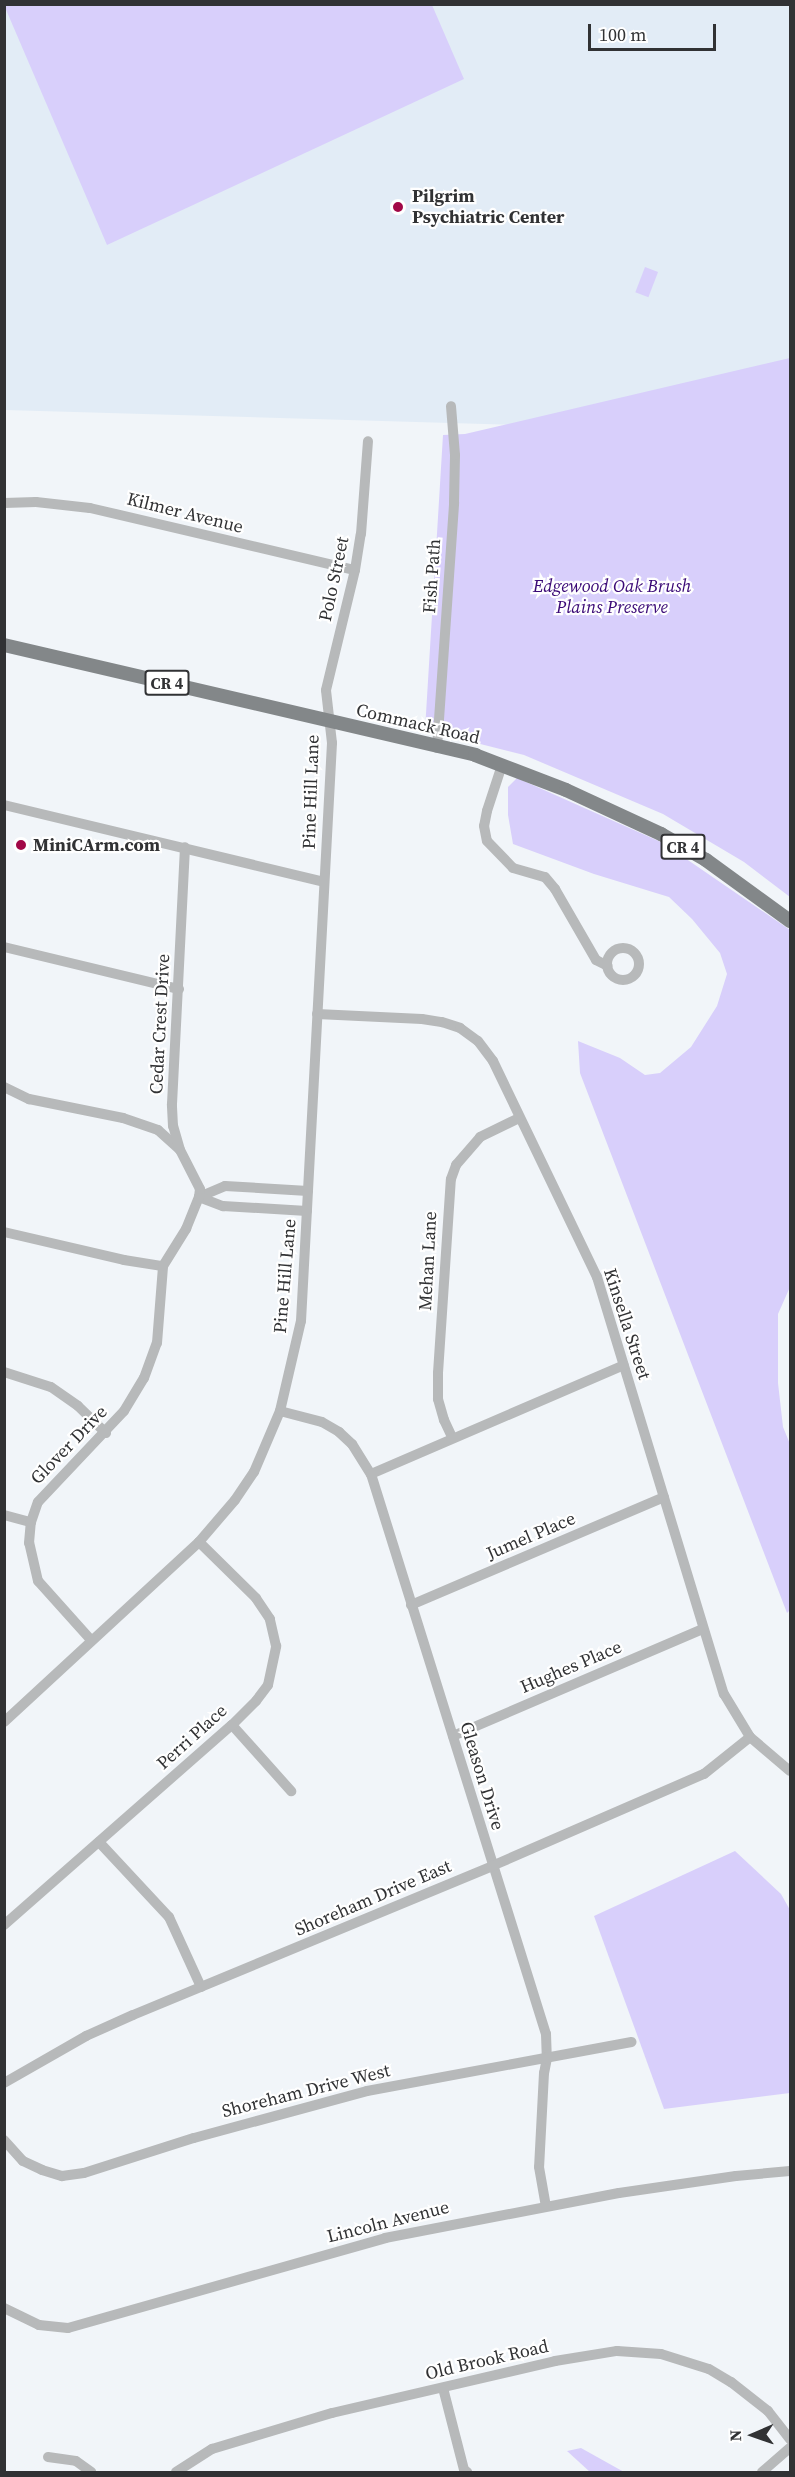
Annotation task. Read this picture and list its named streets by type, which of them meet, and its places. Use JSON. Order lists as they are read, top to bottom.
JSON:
{
  "streets": {
    "main road": ["CR 4", "Commack Road"],
    "street": [
      "Kilmer Avenue",
      "Fish Path",
      "Polo Street",
      "Pine Hill Lane",
      "Cedar Crest Drive",
      "Mehan Lane",
      "Kinsella Street",
      "Glover Drive",
      "Jumel Place",
      "Hughes Place",
      "Perri Place",
      "Gleason Drive",
      "Shoreham Drive East",
      "Shoreham Drive West",
      "Lincoln Avenue",
      "Old Brook Road"
    ]
  },
  "crossings": [
    ["Kilmer Avenue", "Polo Street"],
    ["Fish Path", "Commack Road"],
    ["Polo Street", "Commack Road"],
    ["Polo Street", "Pine Hill Lane"],
    ["Commack Road", "Pine Hill Lane"],
    ["Pine Hill Lane", "Kinsella Street"],
    ["Pine Hill Lane", "Glover Drive"],
    ["Pine Hill Lane", "Perri Place"],
    ["Pine Hill Lane", "Gleason Drive"],
    ["Cedar Crest Drive", "Glover Drive"],
    ["Mehan Lane", "Kinsella Street"],
    ["Kinsella Street", "Jumel Place"],
    ["Kinsella Street", "Hughes Place"],
    ["Kinsella Street", "Shoreham Drive East"],
    ["Jumel Place", "Gleason Drive"],
    ["Hughes Place", "Gleason Drive"],
    ["Gleason Drive", "Shoreham Drive East"],
    ["Gleason Drive", "Shoreham Drive West"],
    ["Gleason Drive", "Lincoln Avenue"]
  ],
  "parks": ["Edgewood Oak Brush Plains Preserve"],
  "places": ["Pilgrim Psychiatric Center", "MiniCArm.com"],
  "scale_bar": "100 m",
  "north": "left"
}
